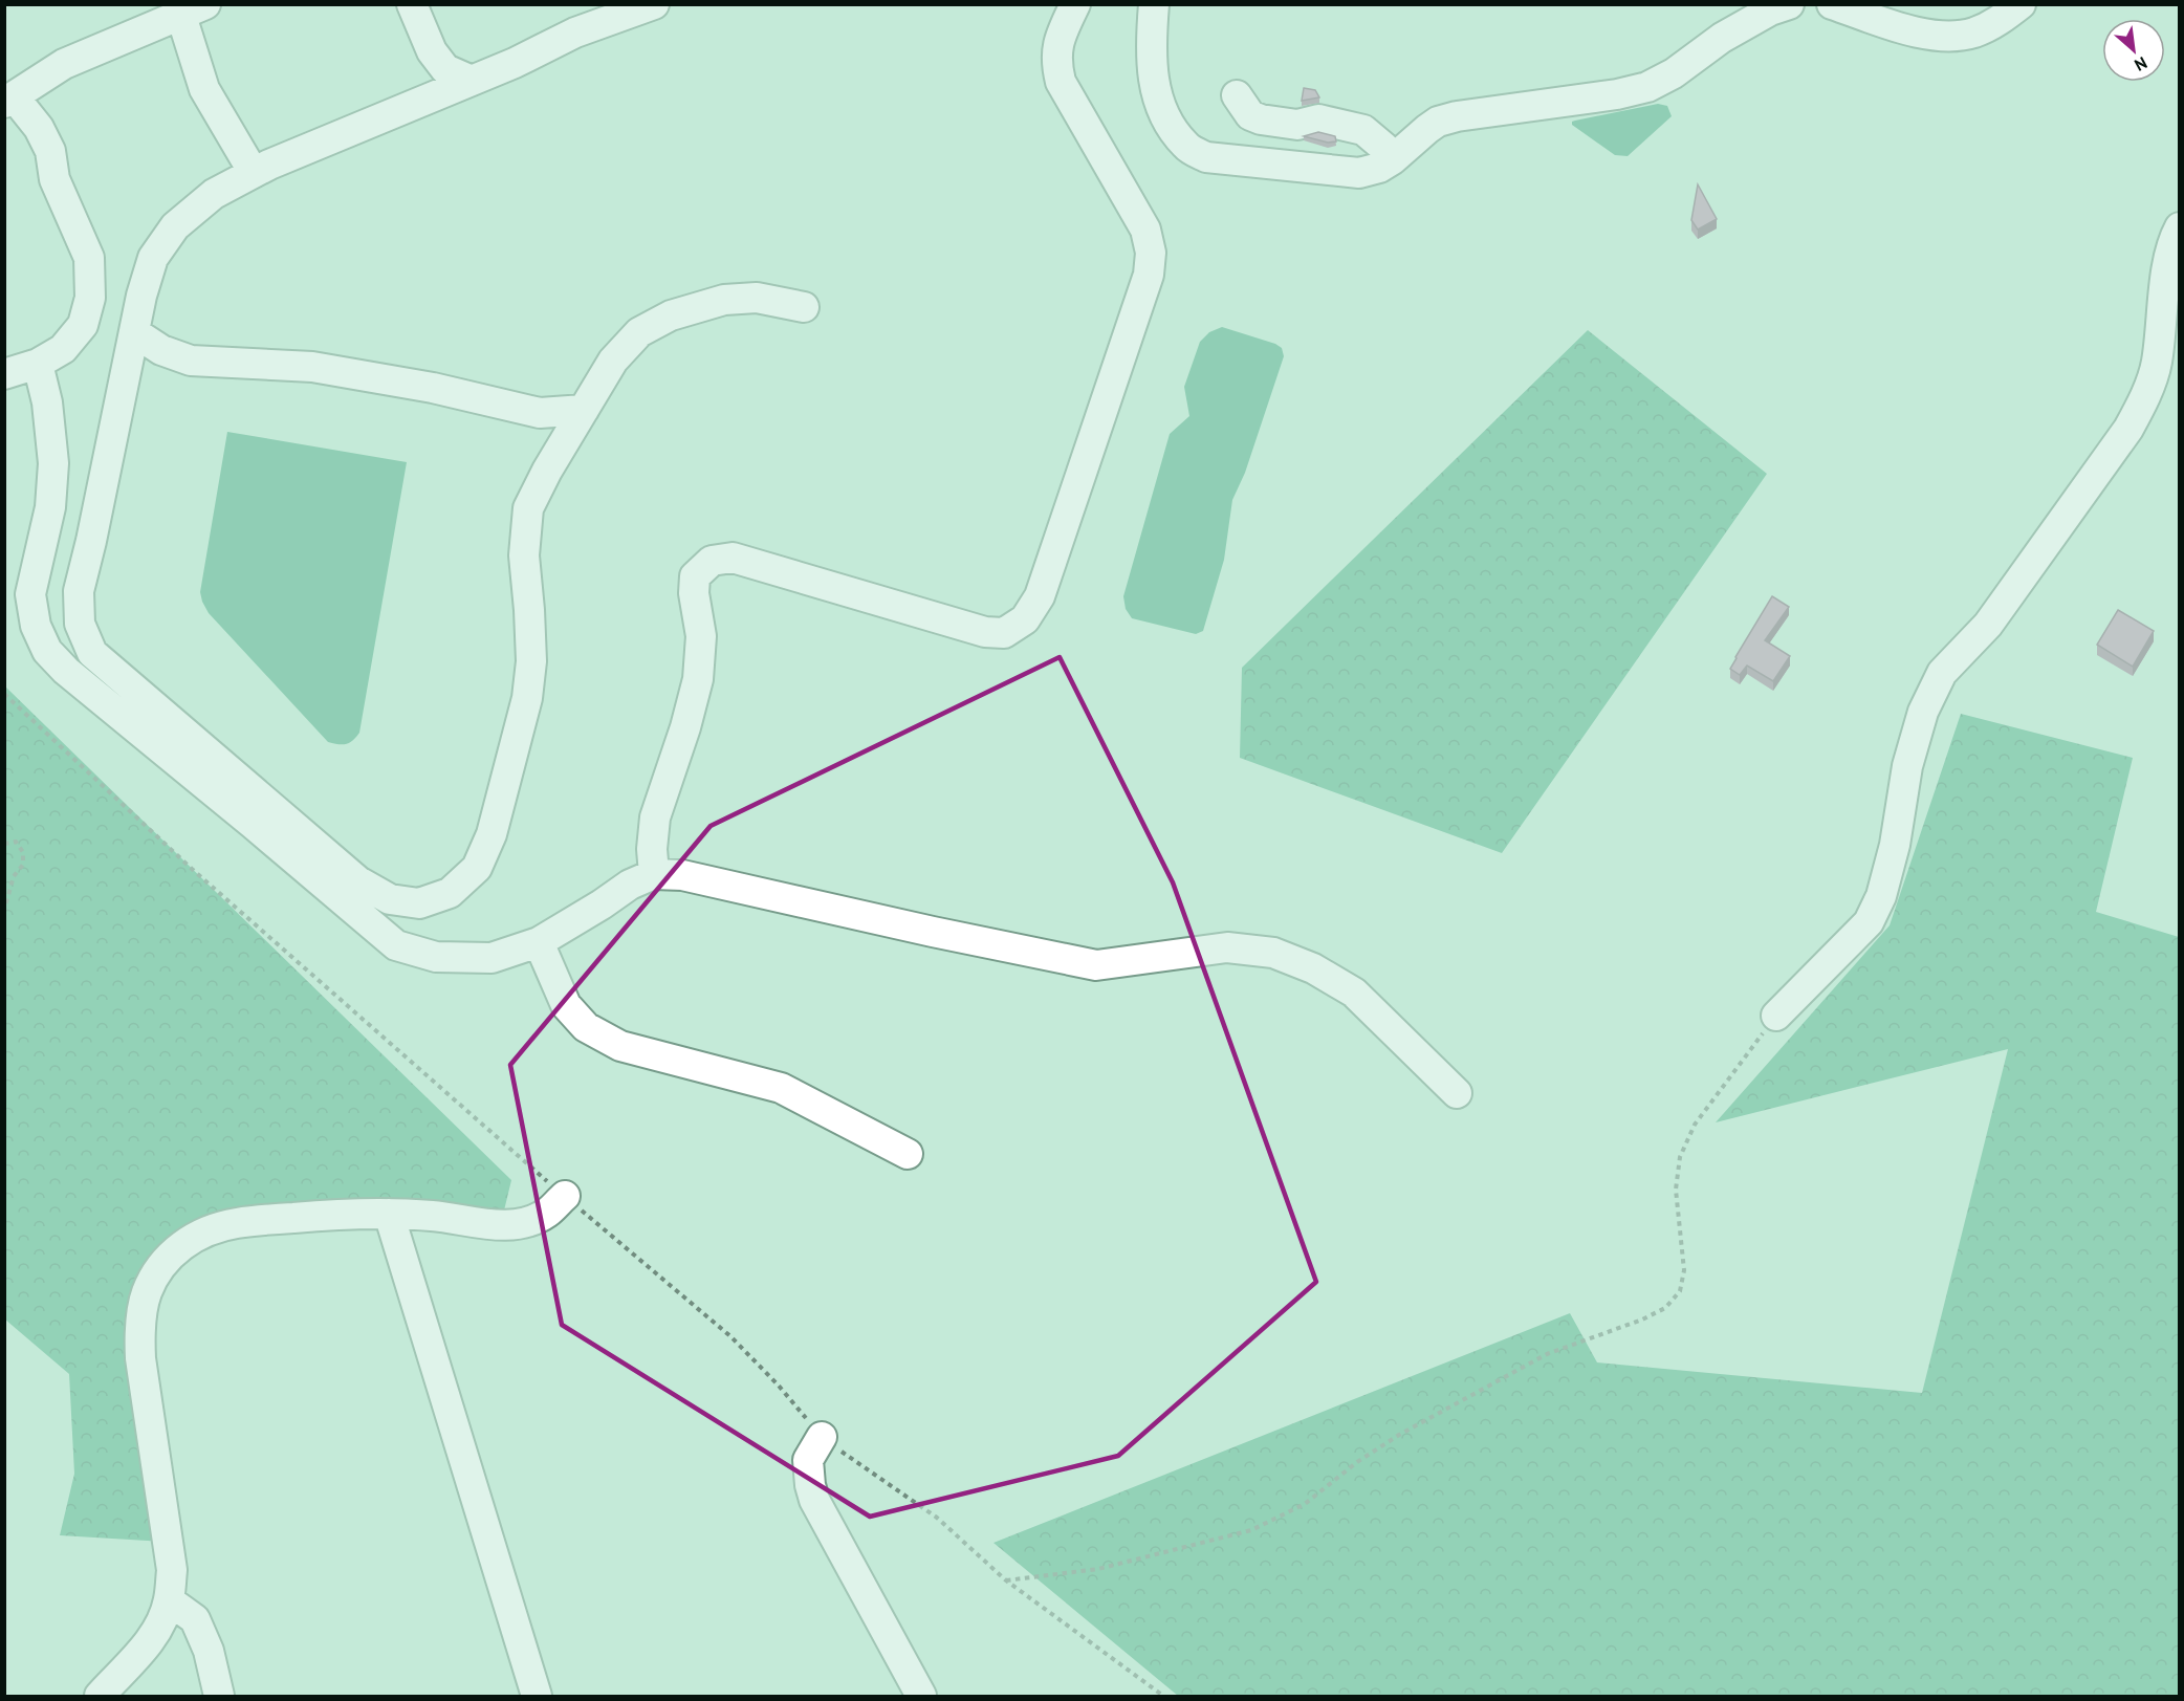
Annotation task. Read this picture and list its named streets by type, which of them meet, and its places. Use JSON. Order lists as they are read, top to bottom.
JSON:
{
  "north": "bottom right"
}
